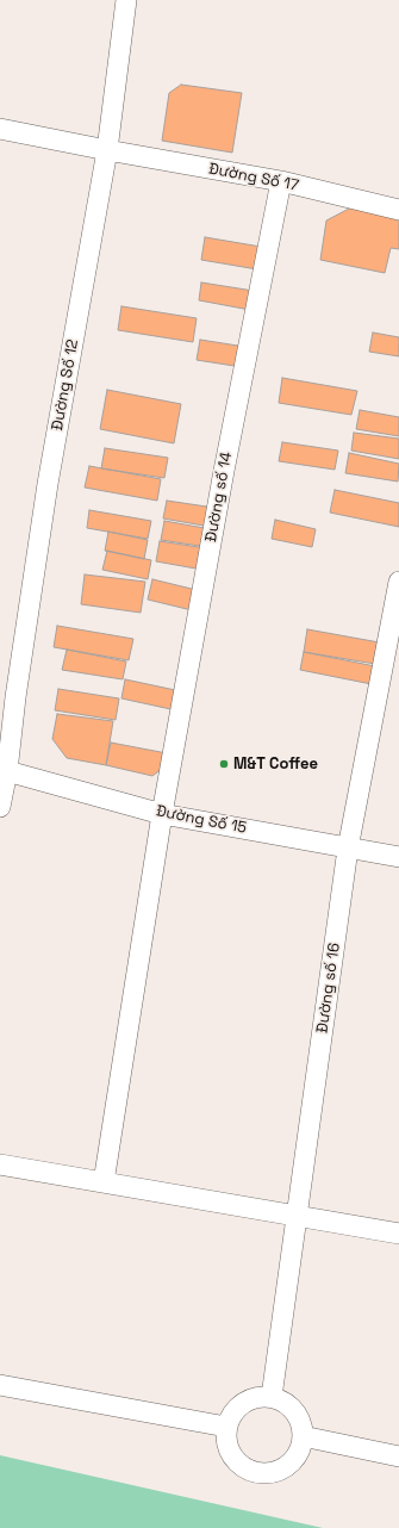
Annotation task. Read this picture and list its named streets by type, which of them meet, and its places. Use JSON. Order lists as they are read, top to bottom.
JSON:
{
  "streets": {
    "street": [
      "Đường Số 17",
      "Đường Số 12",
      "Đường số 14",
      "Đường Số 15",
      "Đường số 16"
    ]
  },
  "crossings": [
    ["Đường Số 17", "Đường Số 12"],
    ["Đường Số 17", "Đường số 14"],
    ["Đường Số 12", "Đường Số 15"],
    ["Đường số 14", "Đường Số 15"],
    ["Đường Số 15", "Đường số 16"]
  ],
  "places": ["M&T Coffee"]
}
